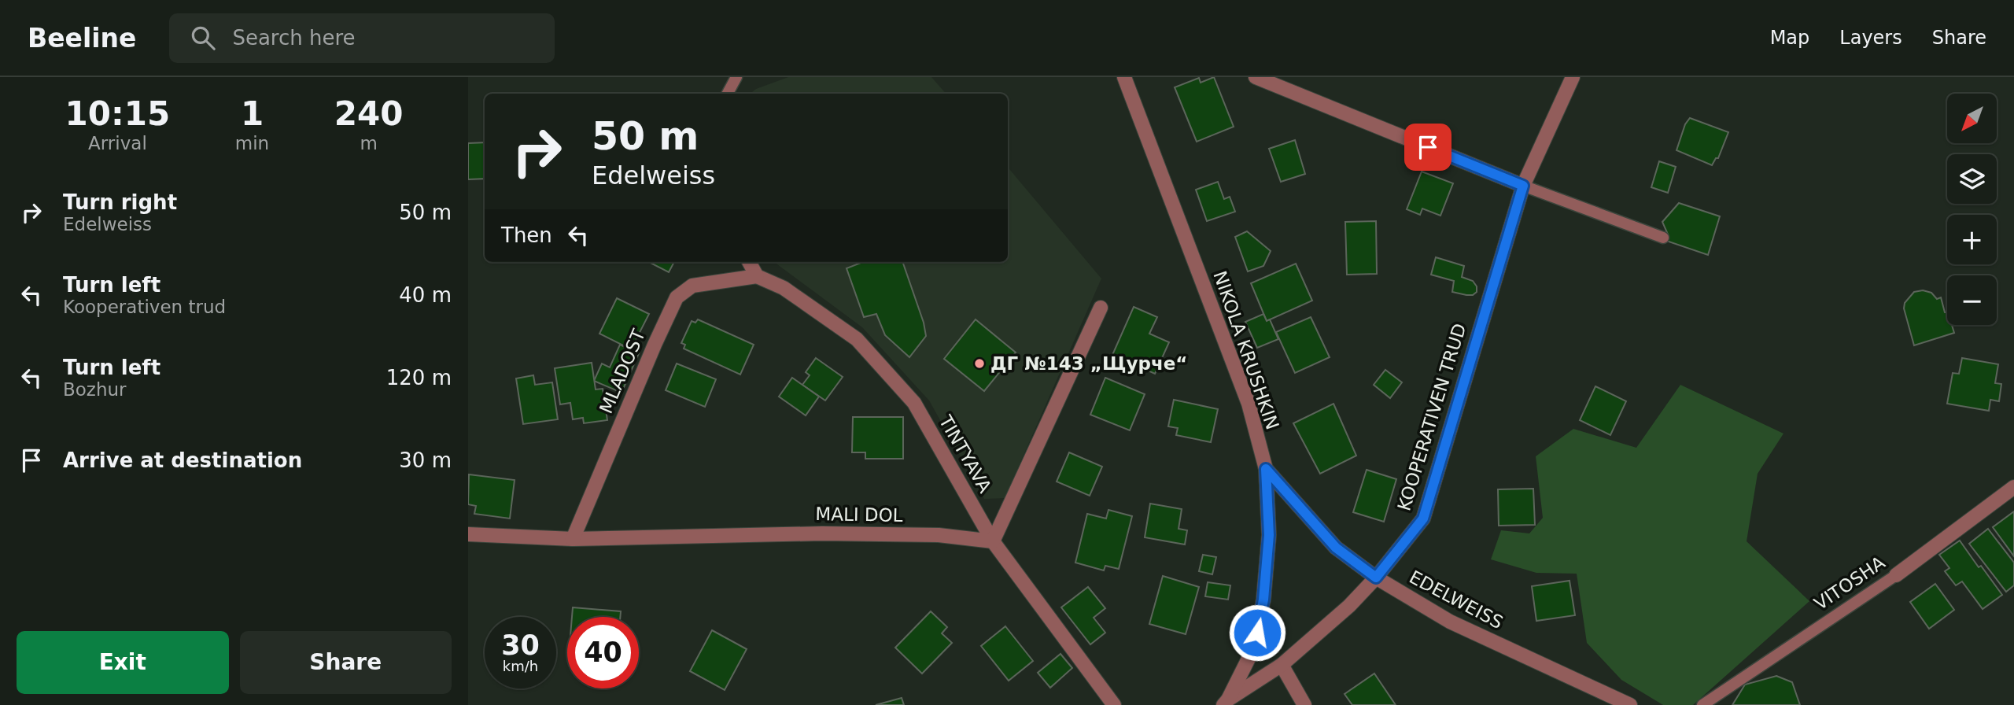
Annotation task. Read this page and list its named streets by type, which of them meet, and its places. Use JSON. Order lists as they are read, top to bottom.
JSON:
{
  "streets": {
    "street": [
      "NIKOLA KRUSHKIN",
      "MLADOST",
      "KOOPERATIVEN TRUD",
      "TINTYAVA",
      "MALI DOL",
      "VITOSHA",
      "EDELWEISS"
    ]
  },
  "crossings": [
    ["NIKOLA KRUSHKIN", "KOOPERATIVEN TRUD"],
    ["NIKOLA KRUSHKIN", "EDELWEISS"],
    ["MLADOST", "TINTYAVA"],
    ["MLADOST", "MALI DOL"],
    ["KOOPERATIVEN TRUD", "EDELWEISS"],
    ["TINTYAVA", "MALI DOL"]
  ],
  "places": ["ДГ №143 „Щурче“"],
  "north": "bottom left",
  "page": {
    "header": "Beeline",
    "search": "Search here",
    "nav": ["Map", "Layers", "Share"],
    "eta": [
      "10:15",
      "Arrival",
      "1",
      "min",
      "240",
      "m"
    ],
    "map_buttons": ["+", "−"],
    "turn": ["50 m", "Edelweiss"],
    "list": [
      {
        "name": "Turn right",
        "note": "Edelweiss",
        "value": "50 m"
      },
      {
        "name": "Turn left",
        "note": "Kooperativen trud",
        "value": "40 m"
      },
      {
        "name": "Turn left",
        "note": "Bozhur",
        "value": "120 m"
      },
      {
        "name": "Arrive at destination",
        "value": "30 m"
      }
    ],
    "then": "Then",
    "speed": "30 km/h",
    "limit": "40",
    "buttons": ["Exit", "Share"]
  }
}
